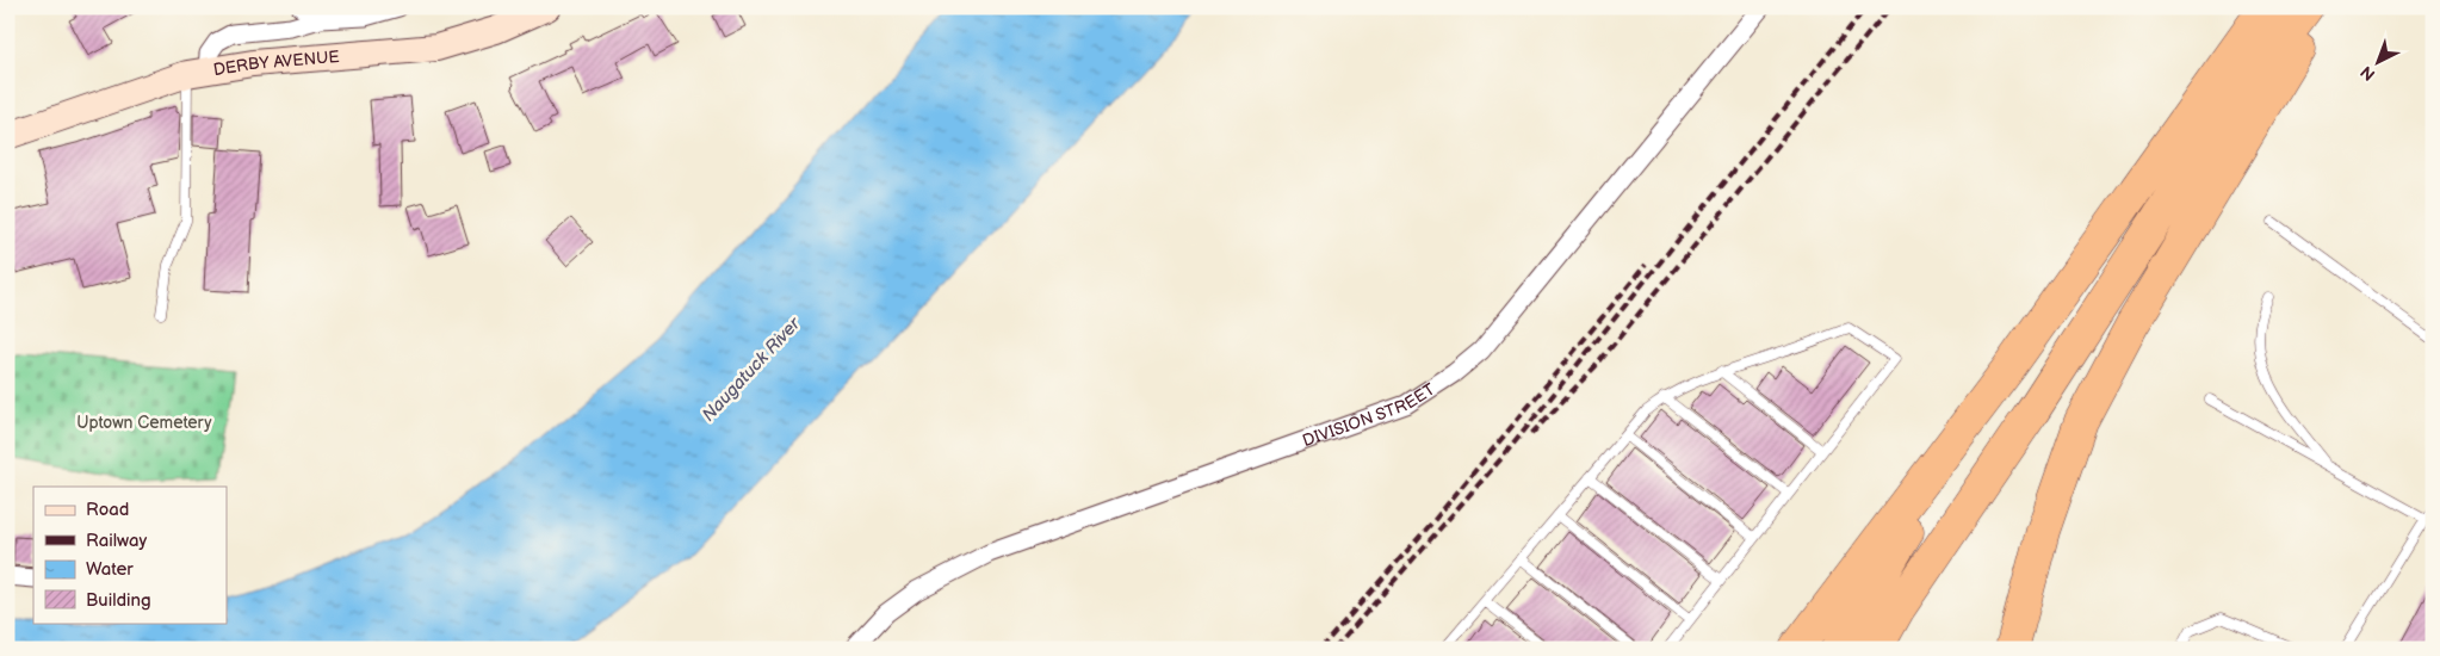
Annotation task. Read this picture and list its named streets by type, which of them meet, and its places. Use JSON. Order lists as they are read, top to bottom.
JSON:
{
  "streets": {
    "main road": ["DERBY AVENUE"],
    "street": ["DIVISION STREET"]
  },
  "water": ["Naugatuck River"],
  "parks": ["Uptown Cemetery"],
  "legend": [
    "Road",
    "Railway",
    "Water",
    "Building"
  ],
  "north": "bottom left"
}
